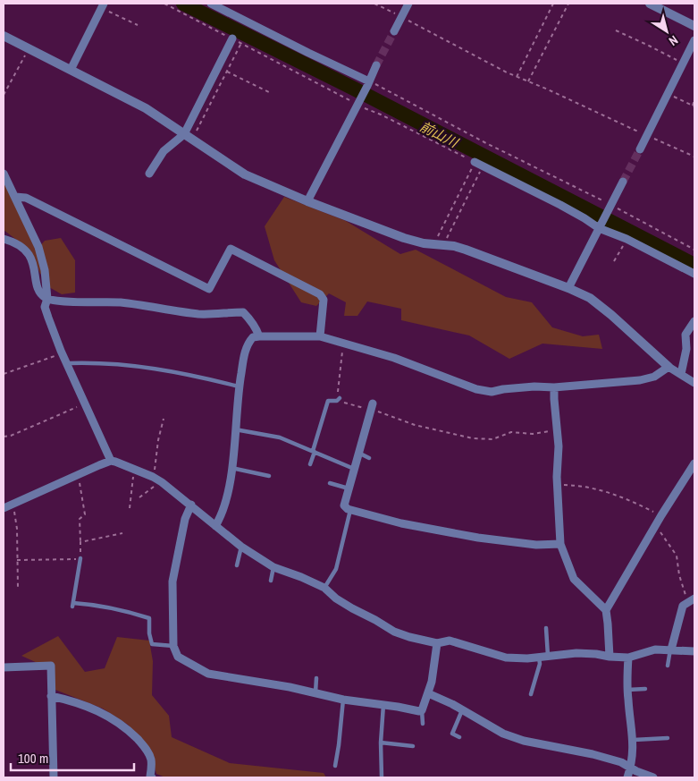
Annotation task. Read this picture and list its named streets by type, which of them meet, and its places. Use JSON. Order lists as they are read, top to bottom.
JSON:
{
  "water": ["前山川"],
  "scale_bar": "100 m",
  "north": "bottom right"
}
